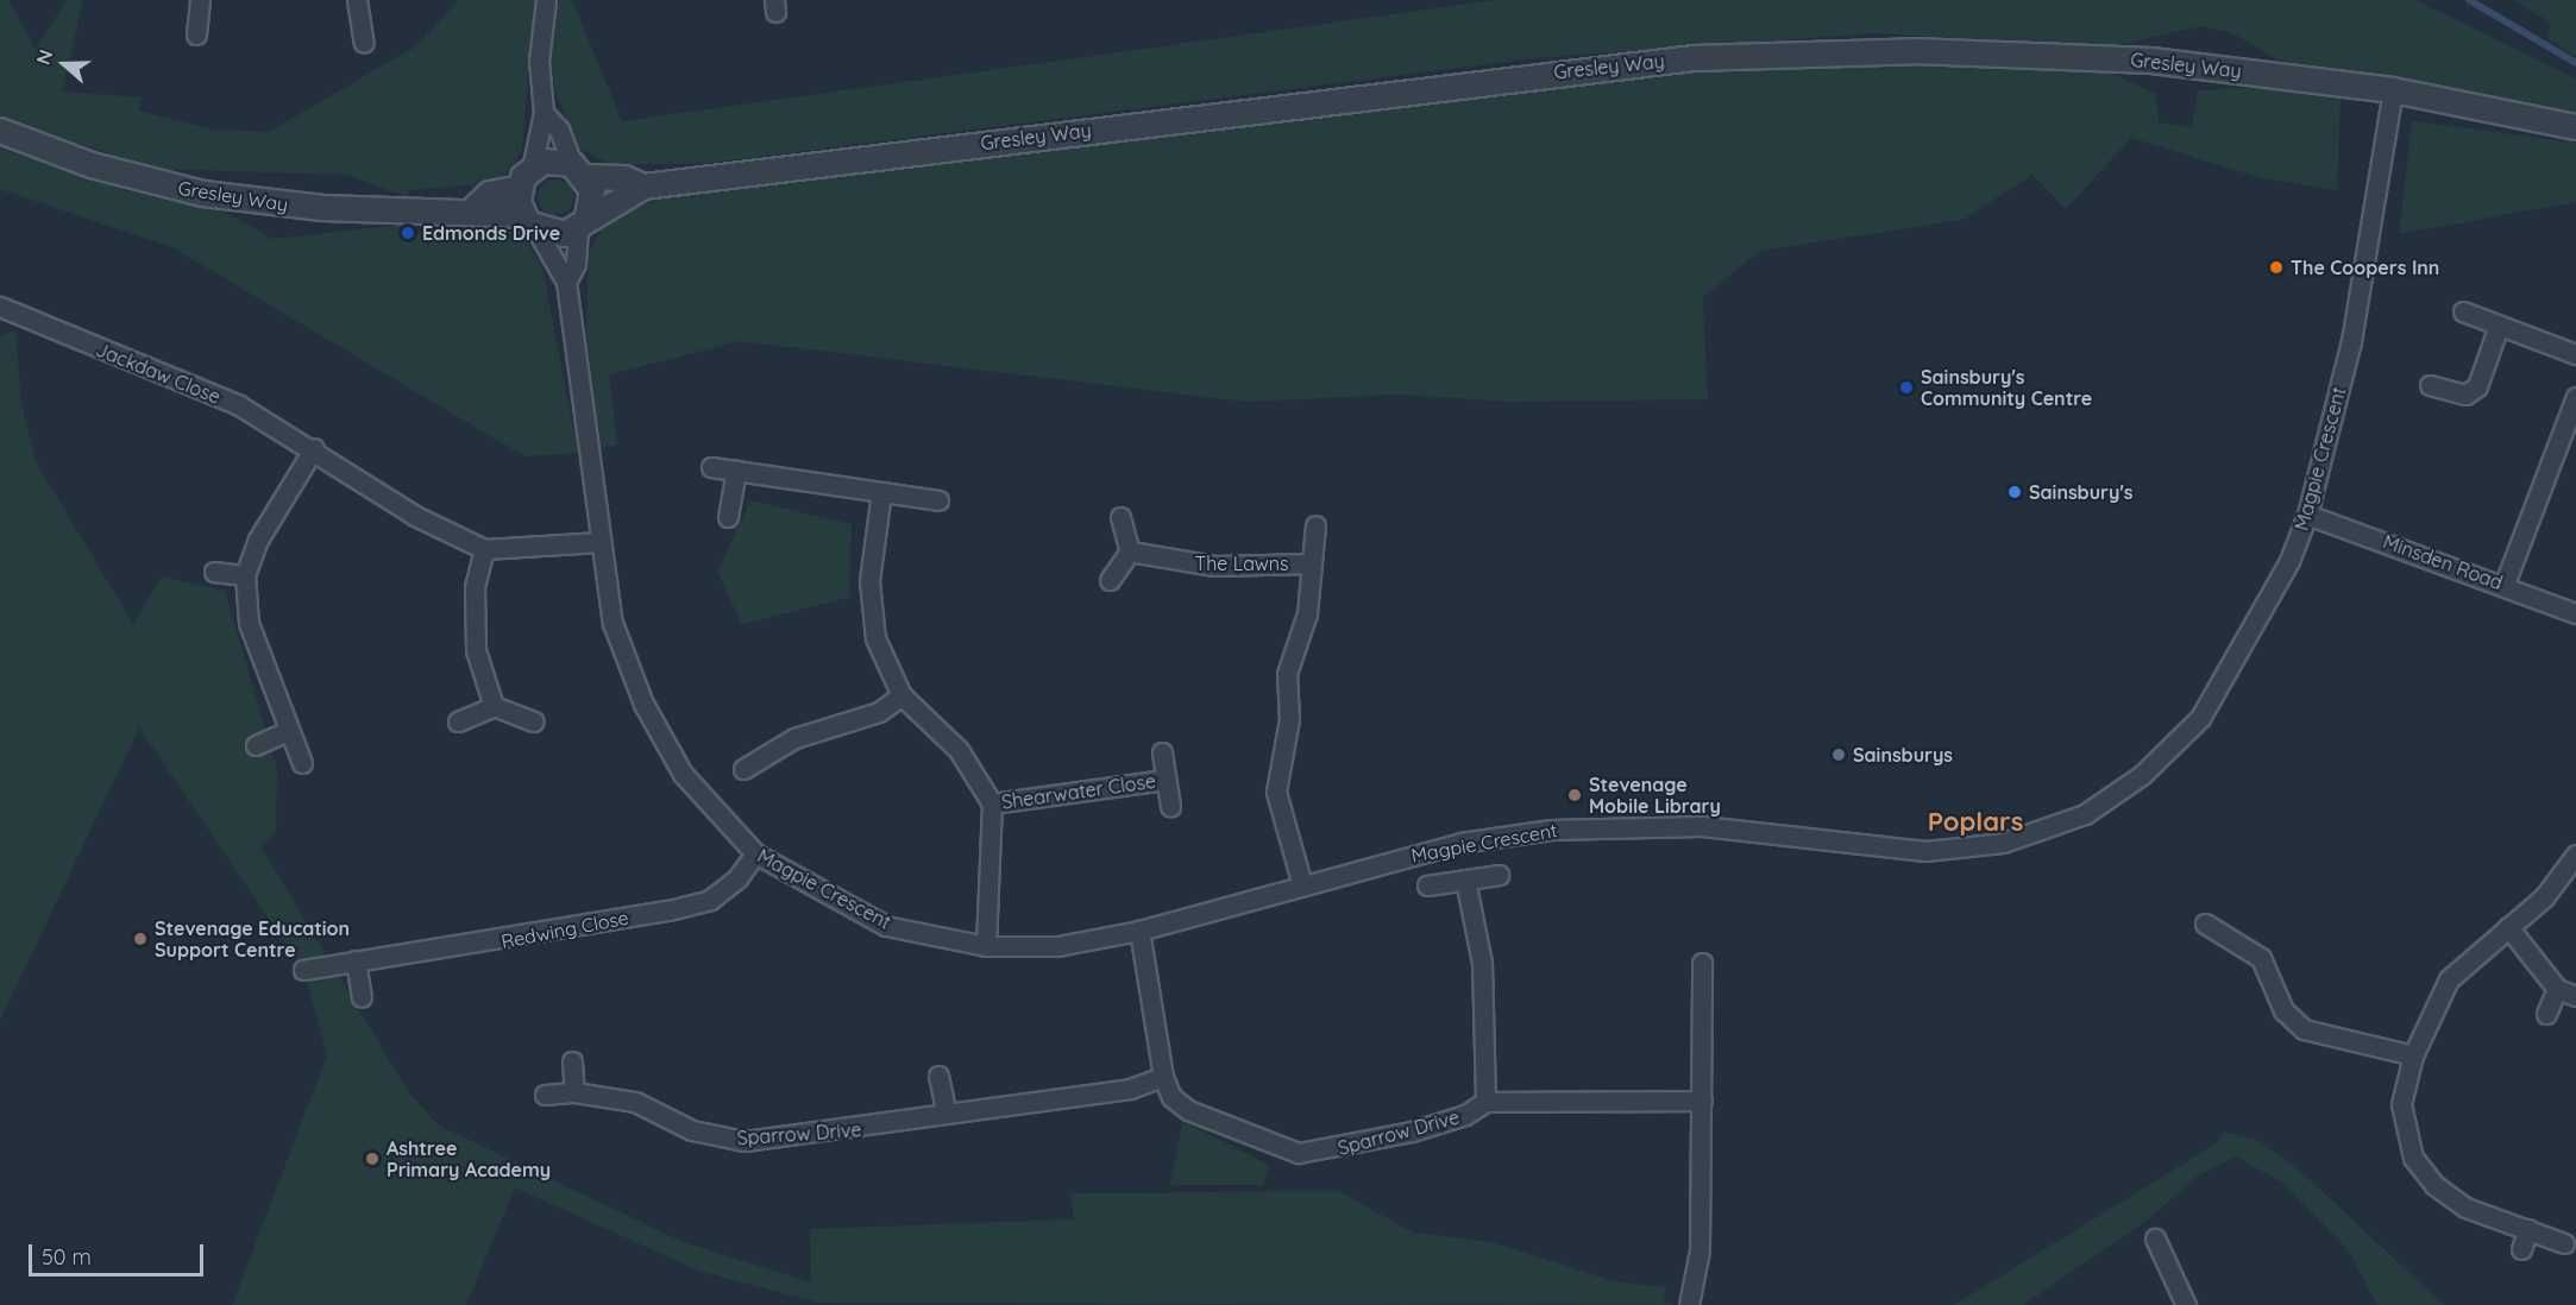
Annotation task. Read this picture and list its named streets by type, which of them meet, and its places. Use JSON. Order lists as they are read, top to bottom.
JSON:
{
  "streets": {
    "street": [
      "Gresley Way",
      "Jackdaw Close",
      "Magpie Crescent",
      "Minsden Road",
      "The Lawns",
      "Shearwater Close",
      "Redwing Close",
      "Sparrow Drive"
    ]
  },
  "crossings": [
    ["Gresley Way", "Magpie Crescent"],
    ["Jackdaw Close", "Magpie Crescent"],
    ["Magpie Crescent", "Minsden Road"],
    ["Magpie Crescent", "The Lawns"],
    ["Magpie Crescent", "Shearwater Close"],
    ["Magpie Crescent", "Redwing Close"],
    ["Magpie Crescent", "Sparrow Drive"]
  ],
  "districts": ["Poplars"],
  "places": [
    "Edmonds Drive",
    "The Coopers Inn",
    "Sainsbury's Community Centre",
    "Sainsbury's",
    "Sainsburys",
    "Stevenage Mobile Library",
    "Stevenage Education Support Centre",
    "Ashtree Primary Academy"
  ],
  "scale_bar": "50 m",
  "north": "left"
}
